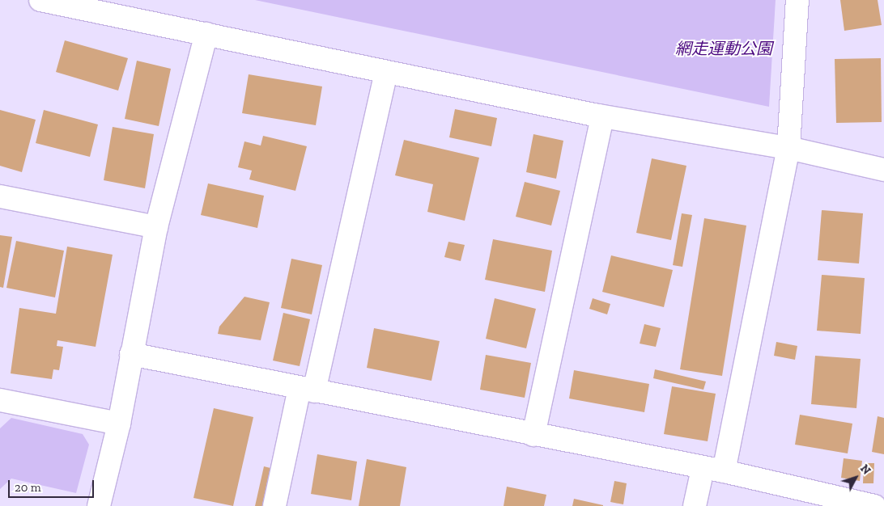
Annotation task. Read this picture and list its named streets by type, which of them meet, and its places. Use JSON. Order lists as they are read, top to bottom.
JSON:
{
  "parks": ["網走運動公園"],
  "scale_bar": "20 m",
  "north": "top right"
}
